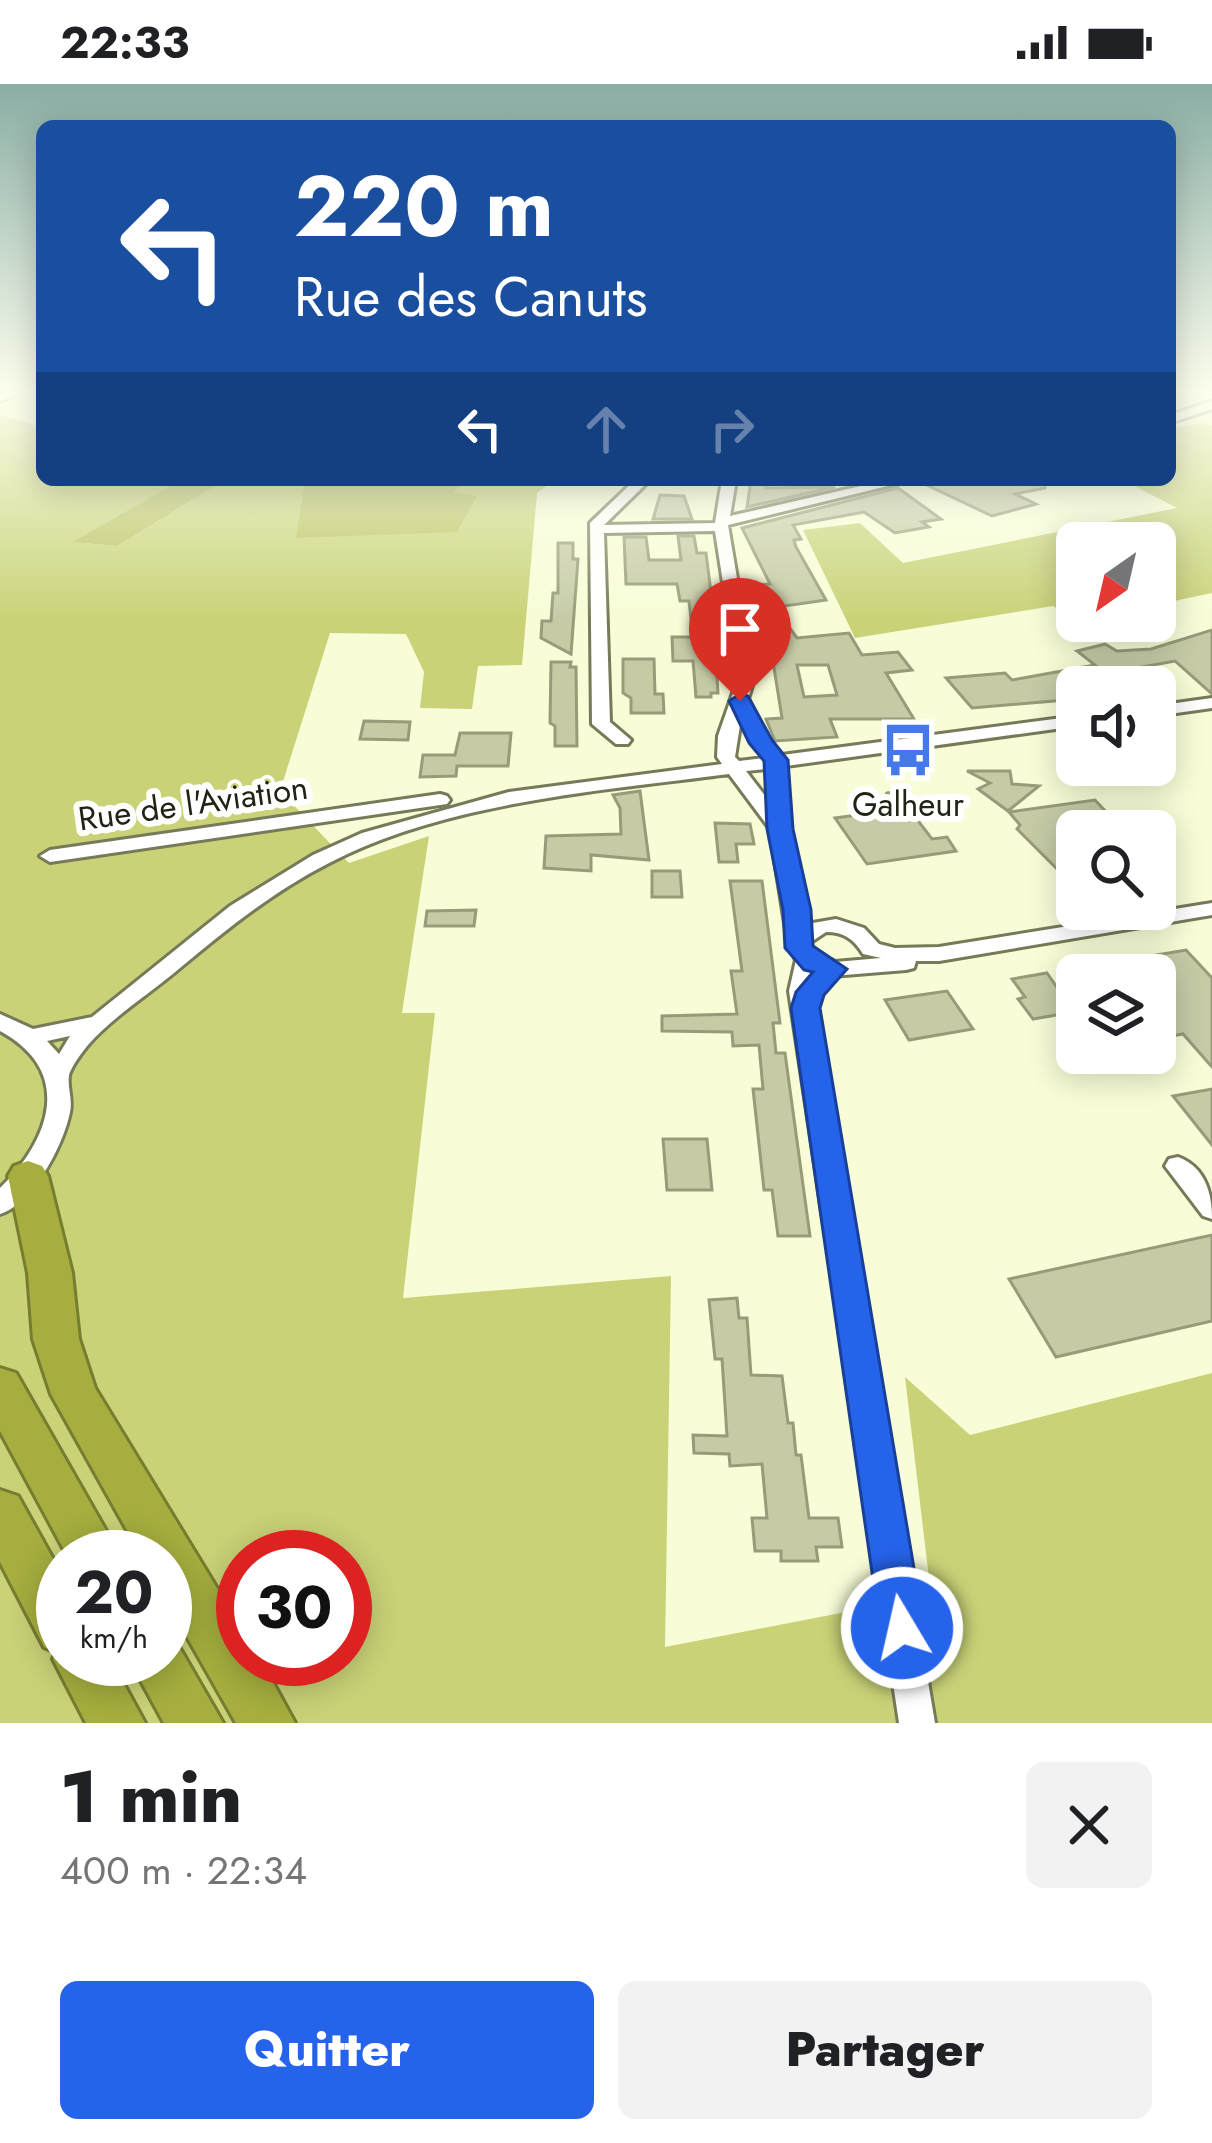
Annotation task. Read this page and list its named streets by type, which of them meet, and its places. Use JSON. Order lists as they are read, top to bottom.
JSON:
{
  "streets": {
    "street": ["Rue de l'Aviation"]
  },
  "places": {
    "bus stop": ["Galheur"]
  },
  "north": "bottom left",
  "page": {
    "status": "22:33",
    "turn": ["220 m", "Rue des Canuts"],
    "speed": "20 km/h",
    "limit": "30",
    "heading": ["1 min", "400 m · 22:34"],
    "buttons": ["Quitter", "Partager"]
  }
}
